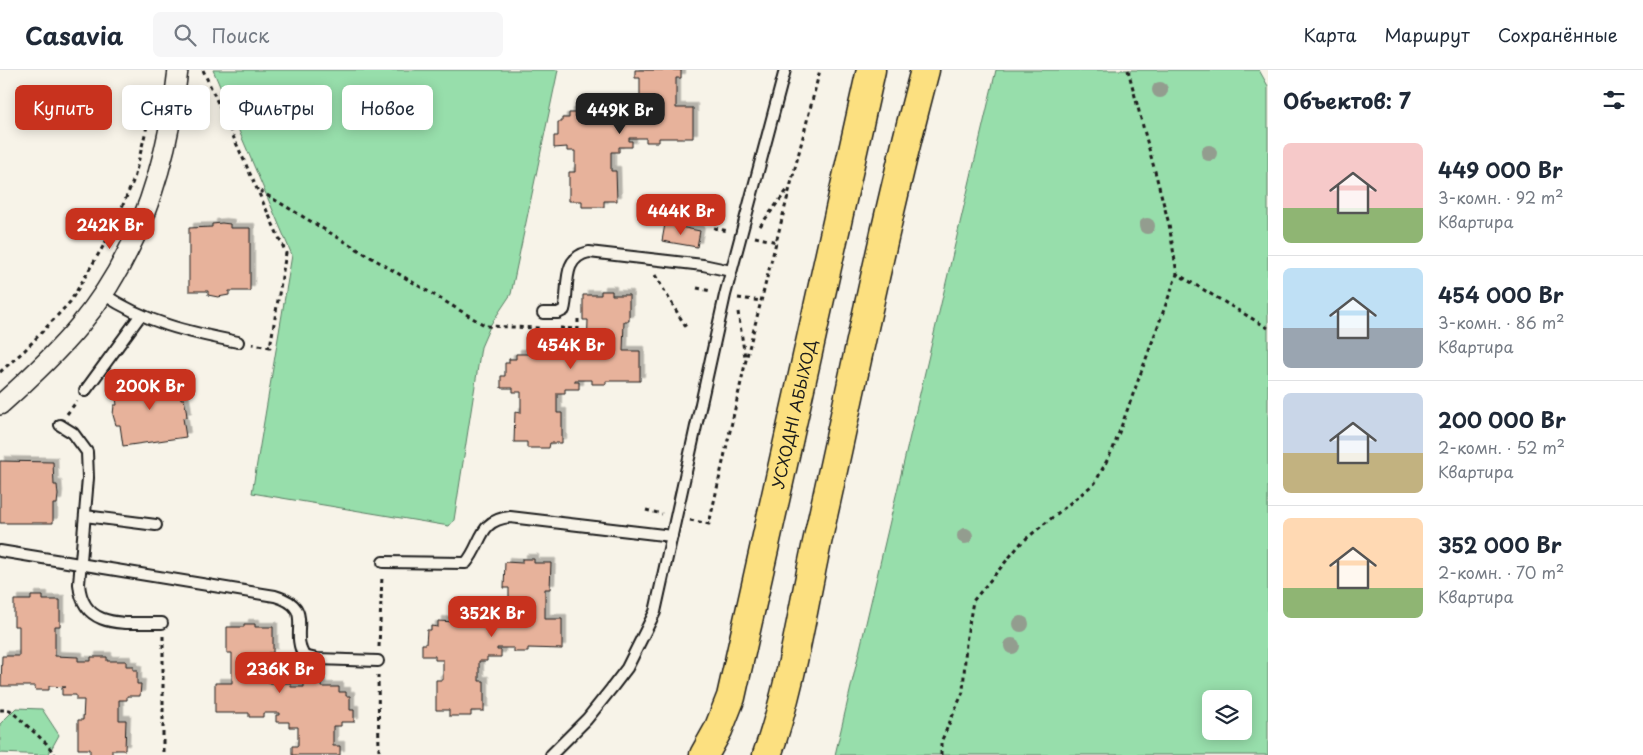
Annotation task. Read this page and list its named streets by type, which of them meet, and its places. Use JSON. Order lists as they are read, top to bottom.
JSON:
{
  "streets": {
    "main road": ["УСХОДНІ АБЫХОД"]
  },
  "page": {
    "header": "Casavia",
    "search": "Поиск",
    "nav": ["Карта", "Маршрут", "Сохранённые"],
    "heading": "Объектов: 7",
    "chip": [
      "Купить",
      "Снять",
      "Фильтры",
      "Новое"
    ],
    "price": [
      "449K Br",
      "444K Br",
      "242K Br",
      "454K Br",
      "200K Br",
      "352K Br",
      "236K Br"
    ],
    "list": [
      {
        "name": "449 000 Br",
        "note": "3-комн. · 92 m² · Квартира"
      },
      {
        "name": "454 000 Br",
        "note": "3-комн. · 86 m² · Квартира"
      },
      {
        "name": "200 000 Br",
        "note": "2-комн. · 52 m² · Квартира"
      },
      {
        "name": "352 000 Br",
        "note": "2-комн. · 70 m² · Квартира"
      }
    ]
  }
}
